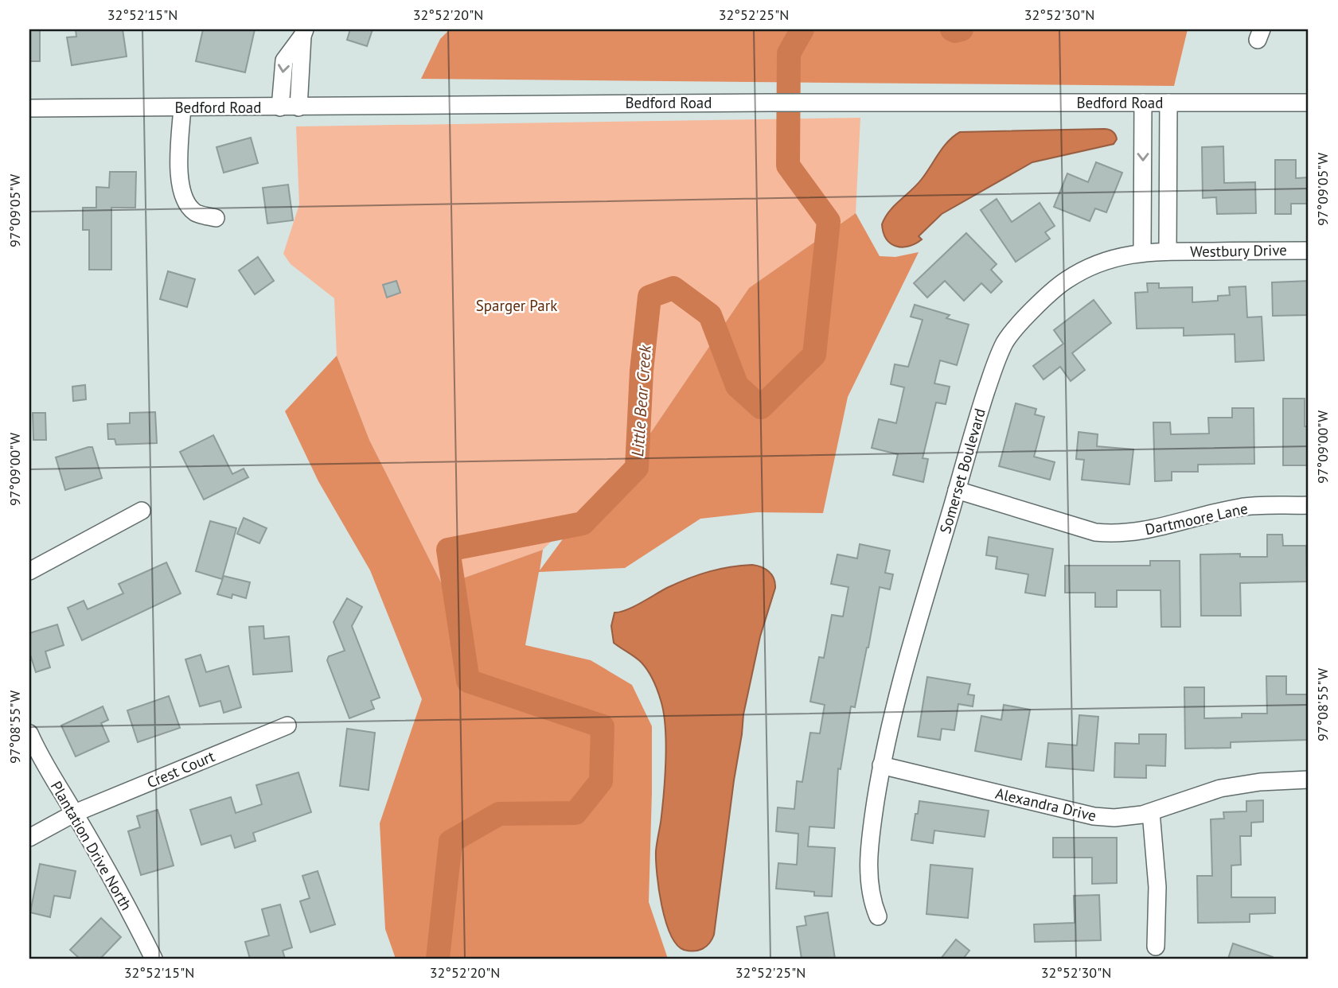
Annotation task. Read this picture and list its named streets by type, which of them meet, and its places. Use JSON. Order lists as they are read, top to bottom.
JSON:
{
  "streets": {
    "street": [
      "Bedford Road",
      "Westbury Drive",
      "Somerset Boulevard",
      "Dartmoore Lane",
      "Crest Court",
      "Alexandra Drive",
      "Plantation Drive North"
    ]
  },
  "crossings": [
    ["Westbury Drive", "Somerset Boulevard"],
    ["Somerset Boulevard", "Dartmoore Lane"],
    ["Somerset Boulevard", "Alexandra Drive"],
    ["Crest Court", "Plantation Drive North"]
  ],
  "water": ["Little Bear Creek"],
  "parks": ["Sparger Park"],
  "coordinates": [
    "32°52'15\"N",
    "32°52'20\"N",
    "32°52'25\"N",
    "32°52'30\"N",
    "97°09'05\"W",
    "97°09'00\"W",
    "97°08'55\"W"
  ]
}
